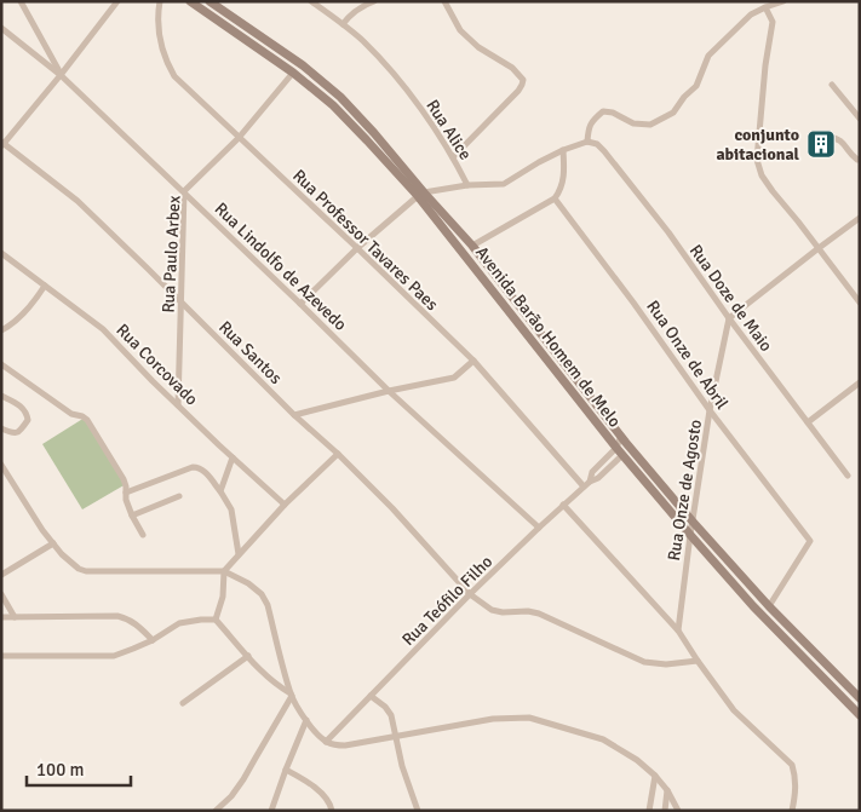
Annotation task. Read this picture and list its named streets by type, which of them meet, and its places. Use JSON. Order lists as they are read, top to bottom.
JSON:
{
  "streets": {
    "main road": ["Avenida Barão Homem de Melo"],
    "street": [
      "Rua Alice",
      "Rua Professor Tavares Paes",
      "Rua Paulo Arbex",
      "Rua Lindolfo de Azevedo",
      "Rua Doze de Maio",
      "Rua Santos",
      "Rua Onze de Abril",
      "Rua Corcovado",
      "Rua Onze de Agosto",
      "Rua Teófilo Filho"
    ]
  },
  "crossings": [
    ["Rua Alice", "Rua Doze de Maio"],
    ["Rua Professor Tavares Paes", "Rua Paulo Arbex"],
    ["Rua Professor Tavares Paes", "Rua Teófilo Filho"],
    ["Rua Paulo Arbex", "Rua Lindolfo de Azevedo"],
    ["Rua Paulo Arbex", "Avenida Barão Homem de Melo"],
    ["Rua Paulo Arbex", "Rua Santos"],
    ["Rua Paulo Arbex", "Rua Corcovado"],
    ["Rua Lindolfo de Azevedo", "Rua Teófilo Filho"],
    ["Rua Doze de Maio", "Rua Onze de Agosto"],
    ["Avenida Barão Homem de Melo", "Rua Onze de Abril"],
    ["Avenida Barão Homem de Melo", "Rua Onze de Agosto"],
    ["Avenida Barão Homem de Melo", "Rua Teófilo Filho"],
    ["Rua Santos", "Rua Teófilo Filho"],
    ["Rua Onze de Abril", "Rua Onze de Agosto"]
  ],
  "places": {
    "building": ["conjunto abitacional"]
  },
  "scale_bar": "100 m"
}
